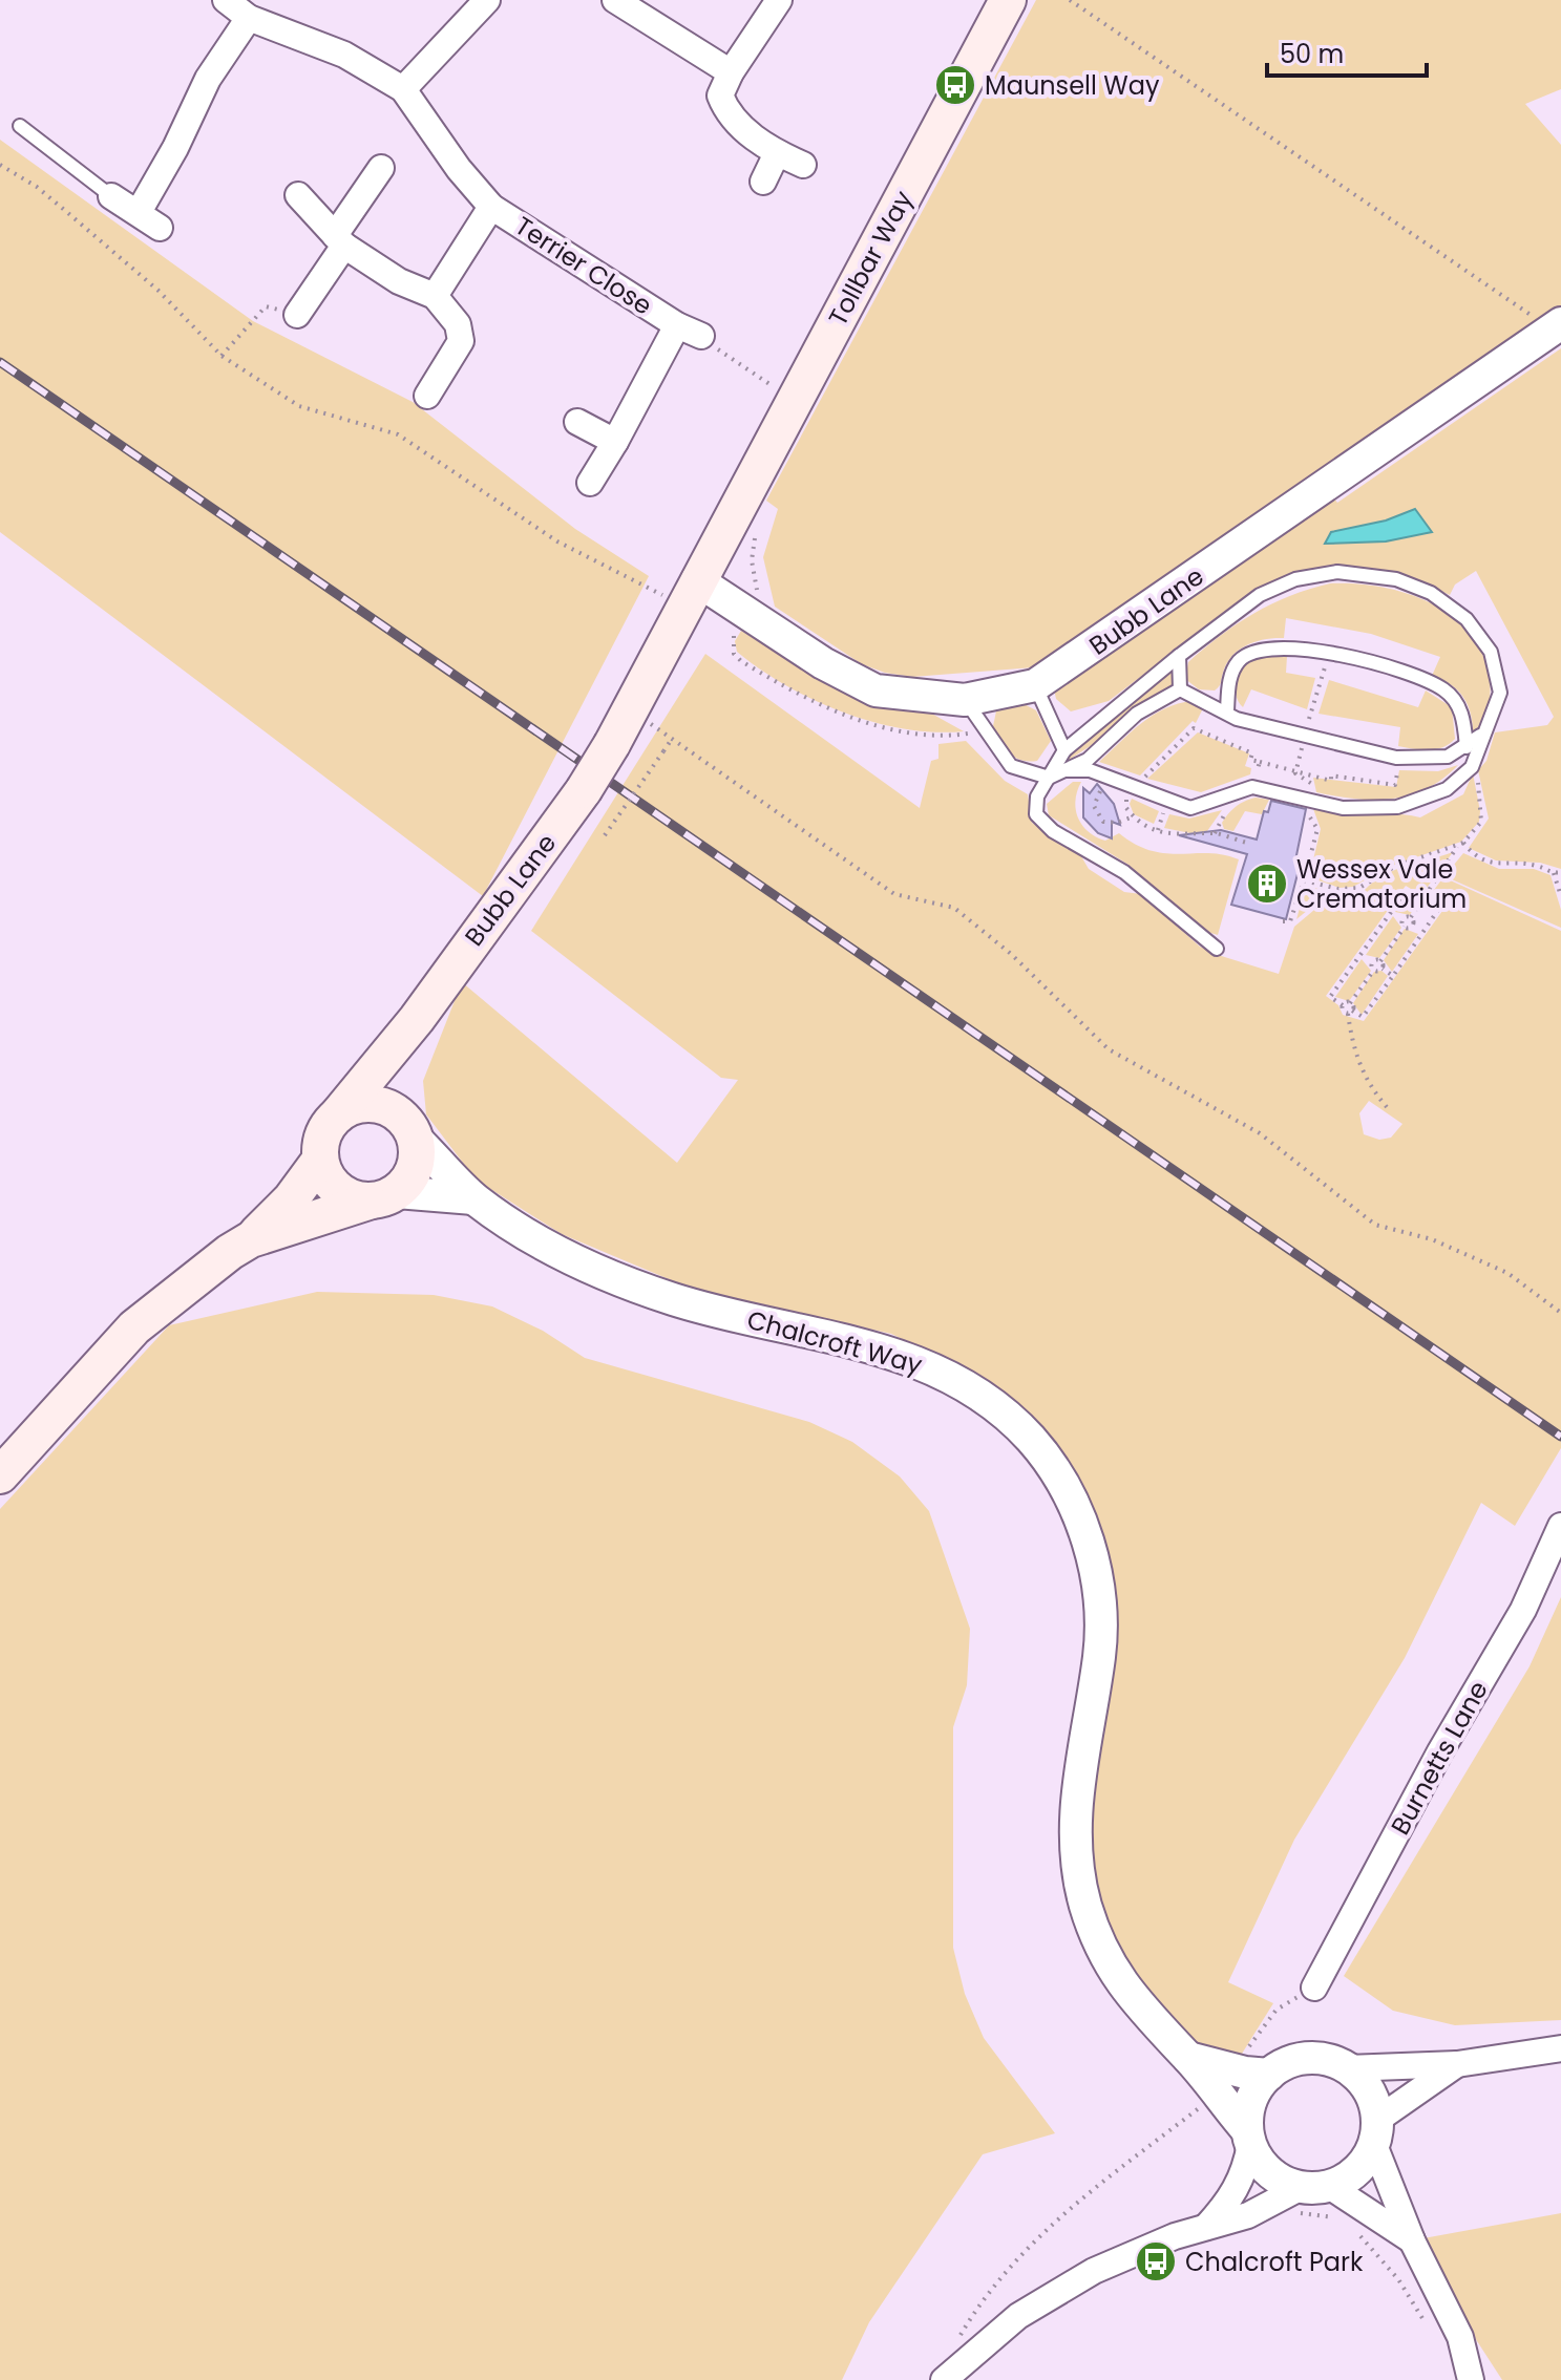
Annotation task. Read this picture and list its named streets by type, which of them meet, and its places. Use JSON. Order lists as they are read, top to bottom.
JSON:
{
  "streets": {
    "main road": ["Tollbar Way", "Bubb Lane"],
    "street": ["Terrier Close", "Chalcroft Way", "Burnetts Lane"]
  },
  "crossings": [
    ["Tollbar Way", "Bubb Lane"],
    ["Bubb Lane", "Chalcroft Way"]
  ],
  "places": {
    "bus stop": ["Maunsell Way", "Chalcroft Park"],
    "building": ["Wessex Vale Crematorium"]
  },
  "scale_bar": "50 m"
}
